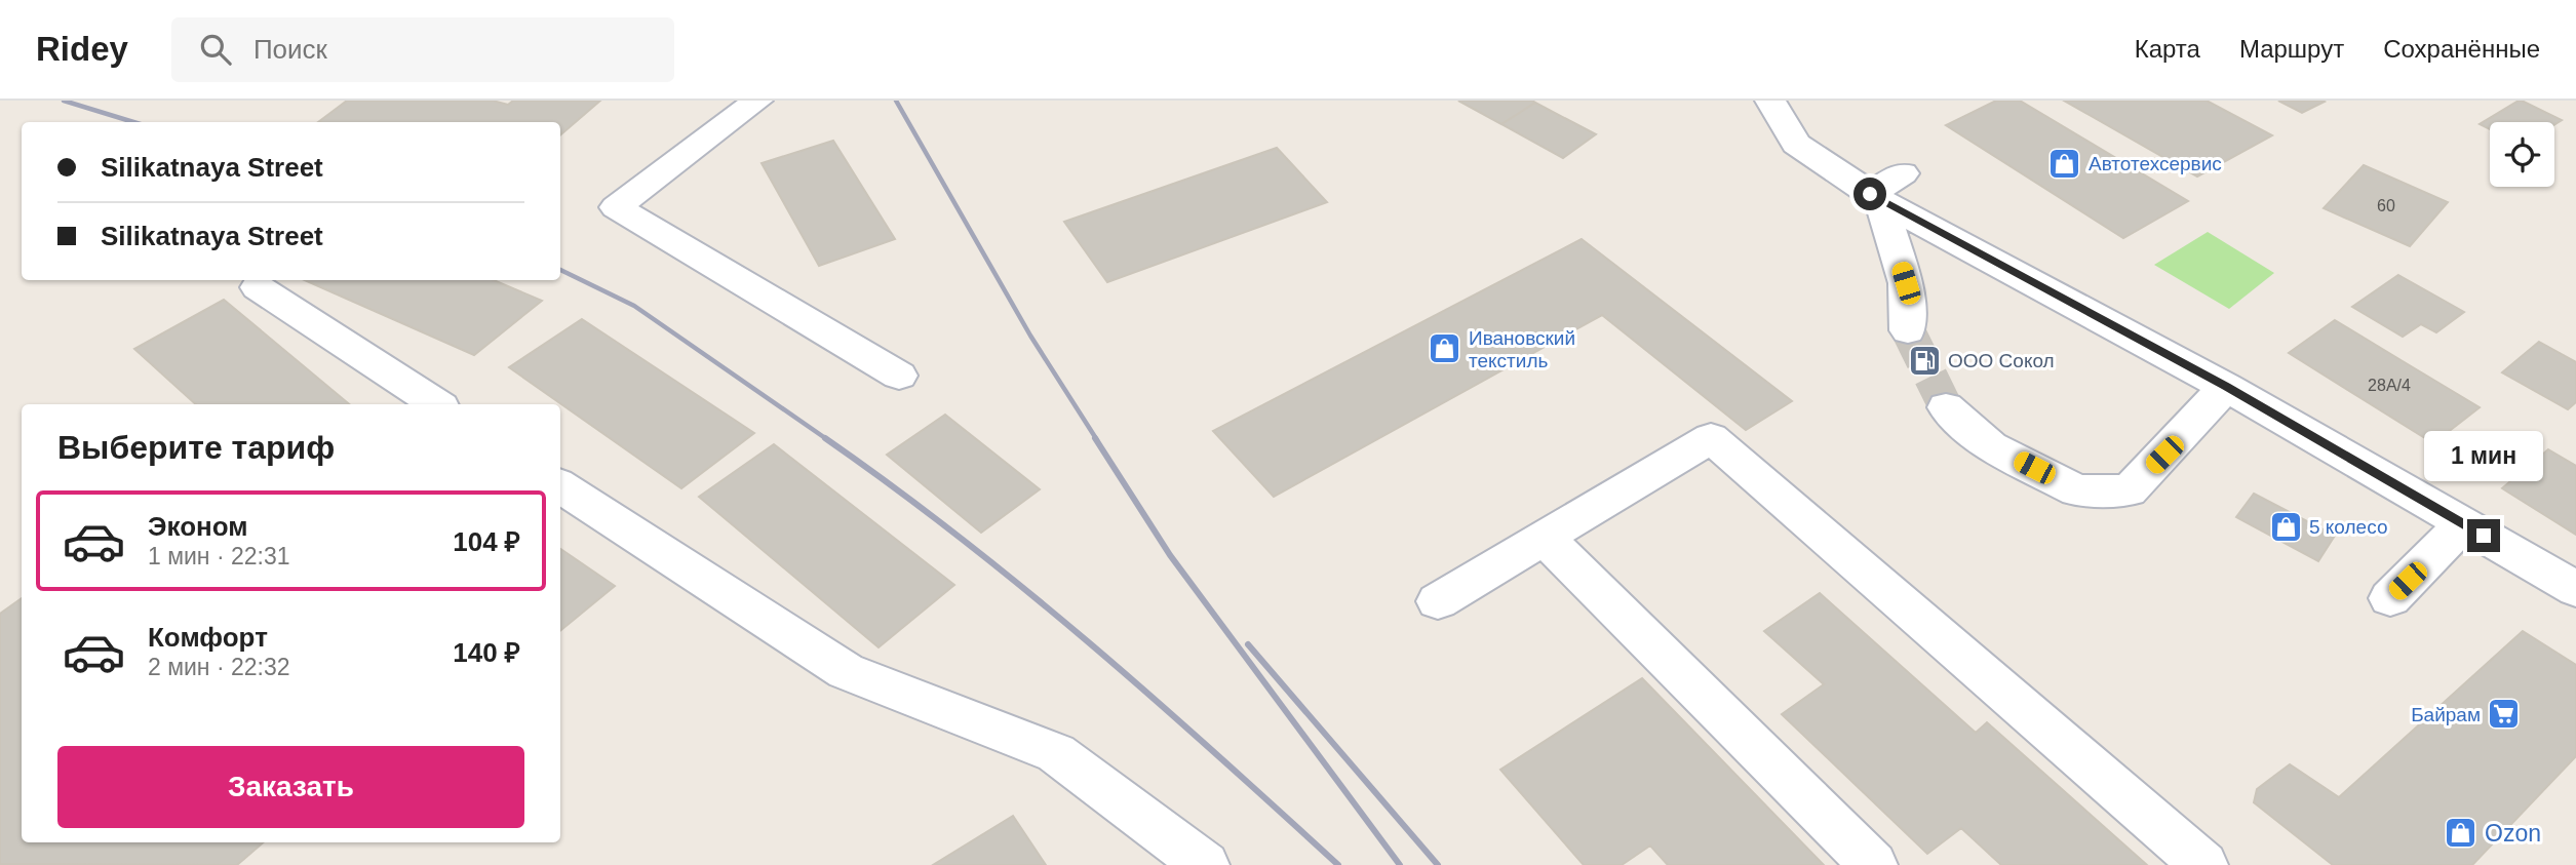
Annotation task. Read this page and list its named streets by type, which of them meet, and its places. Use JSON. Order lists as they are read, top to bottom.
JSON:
{
  "places": {
    "shop": [
      "Автотехсервис",
      "Ивановский текстиль",
      "5 колесо",
      "Ozon"
    ],
    "fuel station": ["ООО Сокол"],
    "supermarket": ["Байрам"]
  },
  "house_numbers": ["60", "28А/4"],
  "page": {
    "header": "Ridey",
    "search": "Поиск",
    "nav": ["Карта", "Маршрут", "Сохранённые"],
    "banner": ["Silikatnaya Street", "Silikatnaya Street"],
    "heading": "Выберите тариф",
    "bubble": "1 мин",
    "list": [
      {
        "name": "Эконом",
        "note": "1 мин · 22:31",
        "value": "104 ₽"
      },
      {
        "name": "Комфорт",
        "note": "2 мин · 22:32",
        "value": "140 ₽"
      }
    ],
    "buttons": "Заказать"
  }
}
